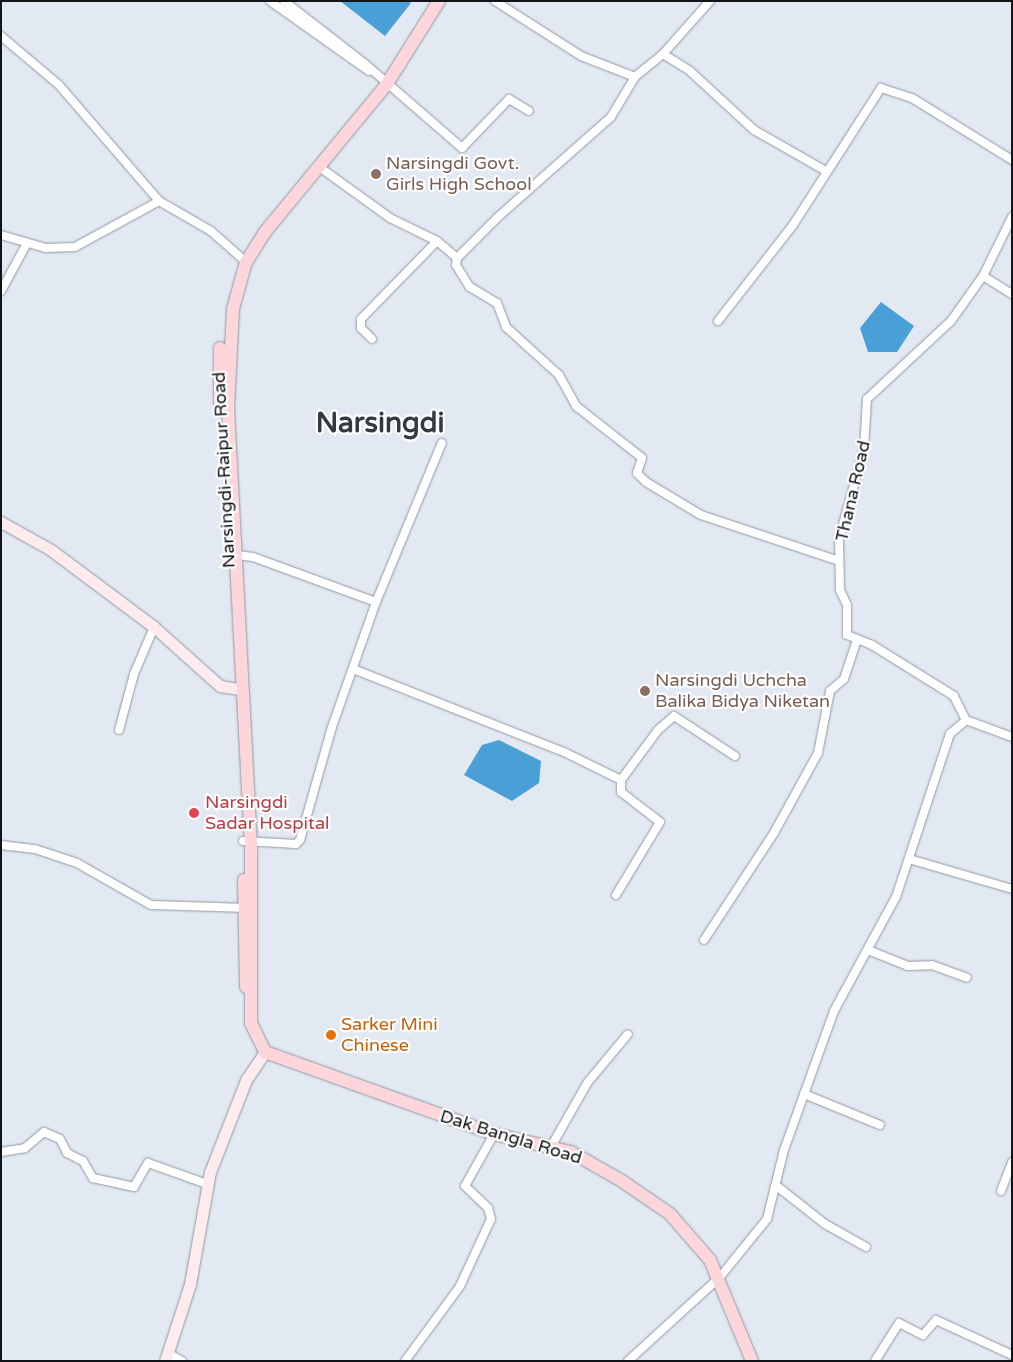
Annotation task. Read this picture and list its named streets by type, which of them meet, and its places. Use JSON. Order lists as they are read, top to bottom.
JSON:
{
  "streets": {
    "main road": ["Narsingdi-Raipur Road", "Dak Bangla Road"],
    "street": ["Thana Road"]
  },
  "crossings": [
    ["Narsingdi-Raipur Road", "Dak Bangla Road"]
  ],
  "districts": ["Narsingdi"],
  "places": [
    "Narsingdi Govt. Girls High School",
    "Narsingdi Uchcha Balika Bidya Niketan",
    "Narsingdi Sadar Hospital",
    "Sarker Mini Chinese"
  ]
}
